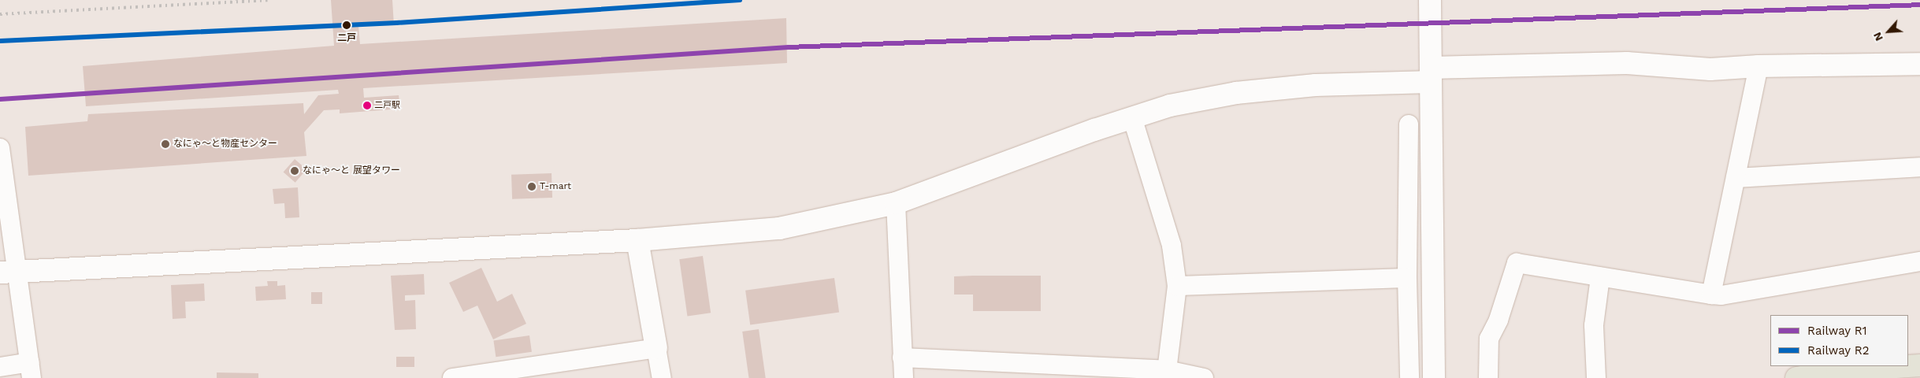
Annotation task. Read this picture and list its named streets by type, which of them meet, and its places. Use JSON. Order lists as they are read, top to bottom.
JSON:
{
  "places": [
    "二戸",
    "二戸駅",
    "なにゃ～と物産センター",
    "なにゃ～と 展望タワー",
    "T-mart"
  ],
  "lines": ["rail line R2", "rail line R1"],
  "legend": ["Railway R1", "Railway R2"],
  "north": "bottom left"
}
